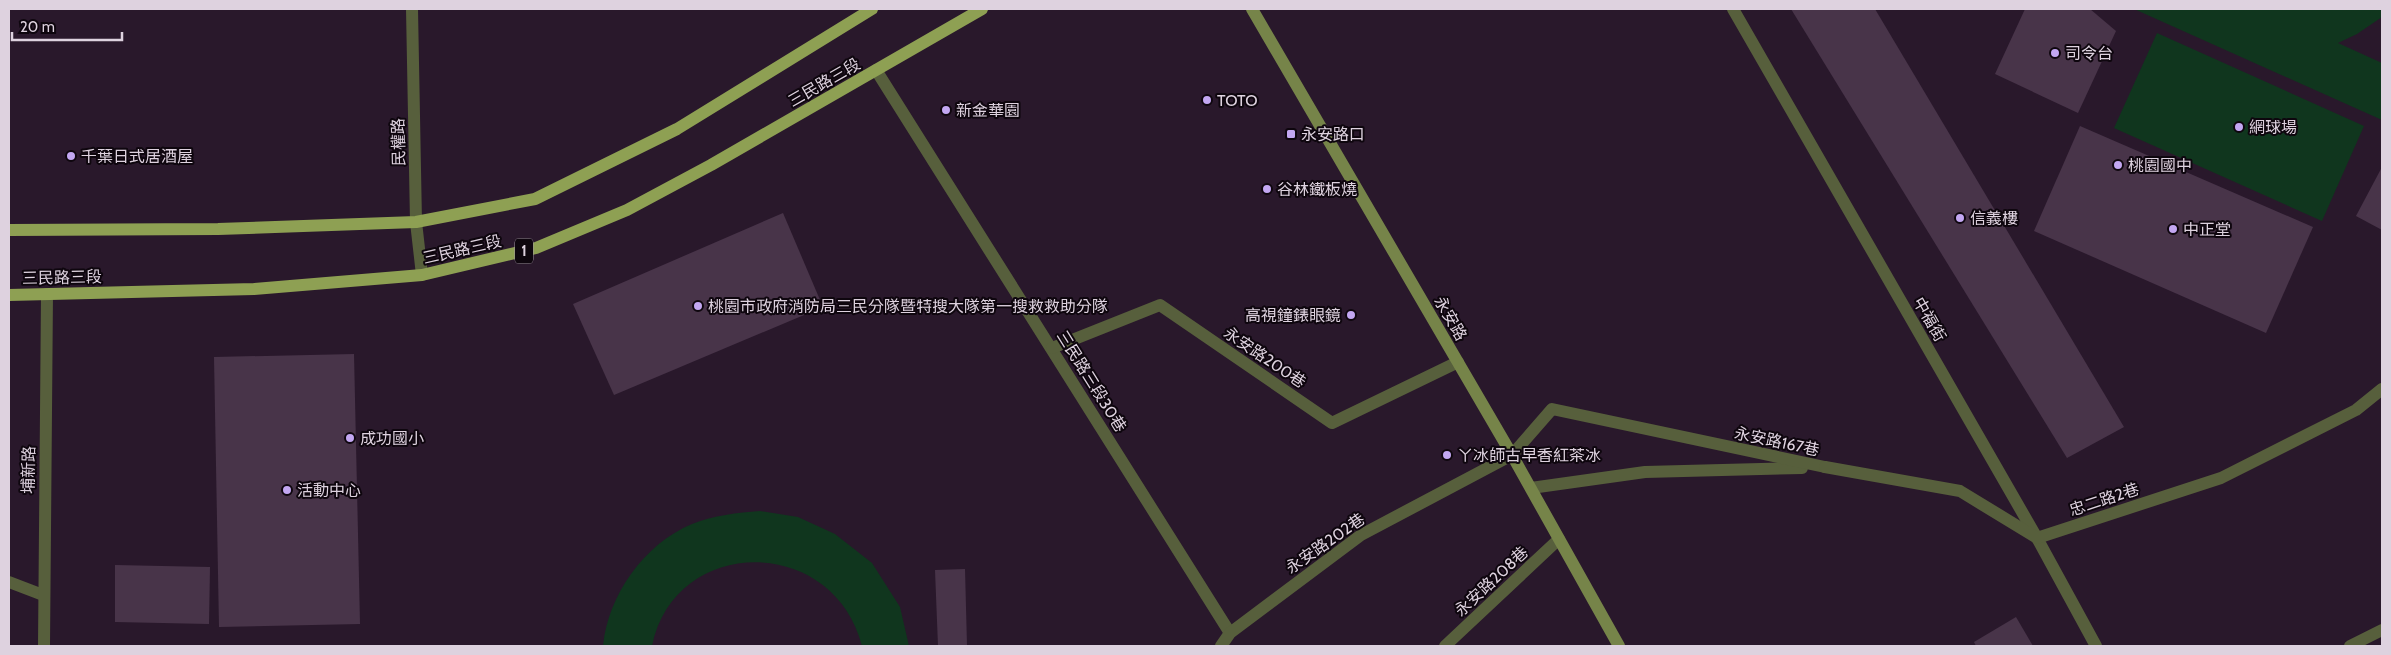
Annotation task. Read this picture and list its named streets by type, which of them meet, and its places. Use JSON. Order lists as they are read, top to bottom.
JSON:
{
  "streets": {
    "main road": ["三民路三段", "1", "永安路"],
    "street": [
      "民權路",
      "中福街",
      "永安路200巷",
      "三民路三段30巷",
      "永安路167巷",
      "埔新路",
      "忠二路2巷",
      "永安路202巷",
      "永安路208巷"
    ]
  },
  "crossings": [
    ["三民路三段", "民權路"],
    ["三民路三段", "三民路三段30巷"],
    ["三民路三段", "埔新路"],
    ["永安路", "永安路200巷"],
    ["永安路", "永安路167巷"],
    ["永安路", "永安路202巷"],
    ["永安路", "永安路208巷"],
    ["中福街", "忠二路2巷"],
    ["永安路200巷", "三民路三段30巷"],
    ["三民路三段30巷", "永安路202巷"],
    ["永安路167巷", "永安路202巷"]
  ],
  "places": {
    "other": [
      "司令台",
      "TOTO",
      "新金華園",
      "網球場",
      "千葉日式居酒屋",
      "桃園國中",
      "谷林鐵板燒",
      "信義樓",
      "中正堂",
      "桃園市政府消防局三民分隊暨特搜大隊第一搜救救助分隊",
      "高視鐘錶眼鏡",
      "成功國小",
      "ㄚ冰師古早香紅茶冰",
      "活動中心"
    ],
    "transit": ["永安路口"]
  },
  "scale_bar": "20 m"
}
